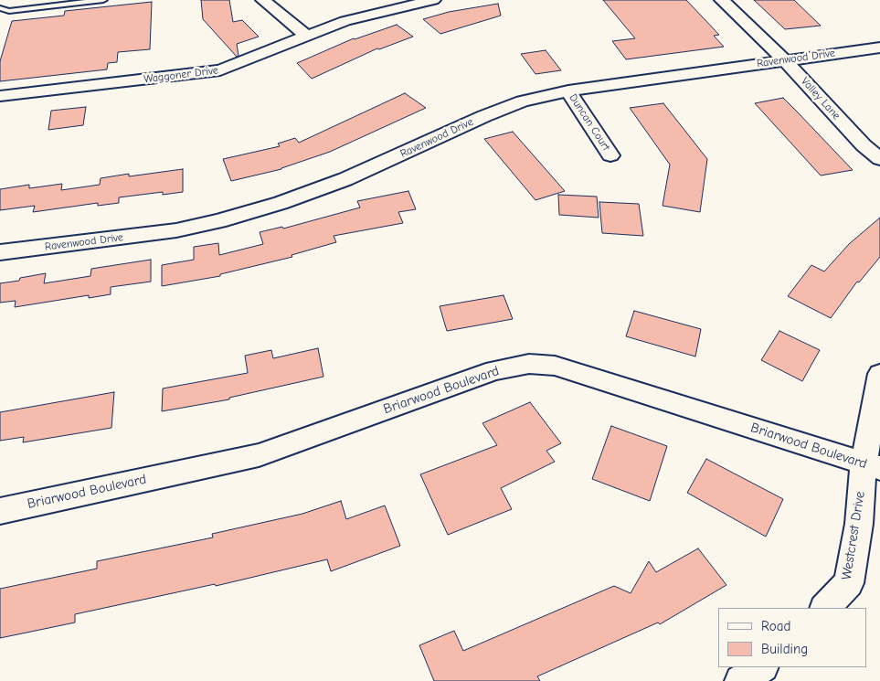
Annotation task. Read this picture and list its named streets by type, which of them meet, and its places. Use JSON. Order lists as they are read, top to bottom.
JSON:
{
  "streets": {
    "street": [
      "Ravenwood Drive",
      "Waggoner Drive",
      "Valley Lane",
      "Duncan Court",
      "Briarwood Boulevard",
      "Westcrest Drive"
    ]
  },
  "crossings": [
    ["Ravenwood Drive", "Valley Lane"],
    ["Ravenwood Drive", "Duncan Court"],
    ["Briarwood Boulevard", "Westcrest Drive"]
  ],
  "legend": ["Road", "Building"]
}
